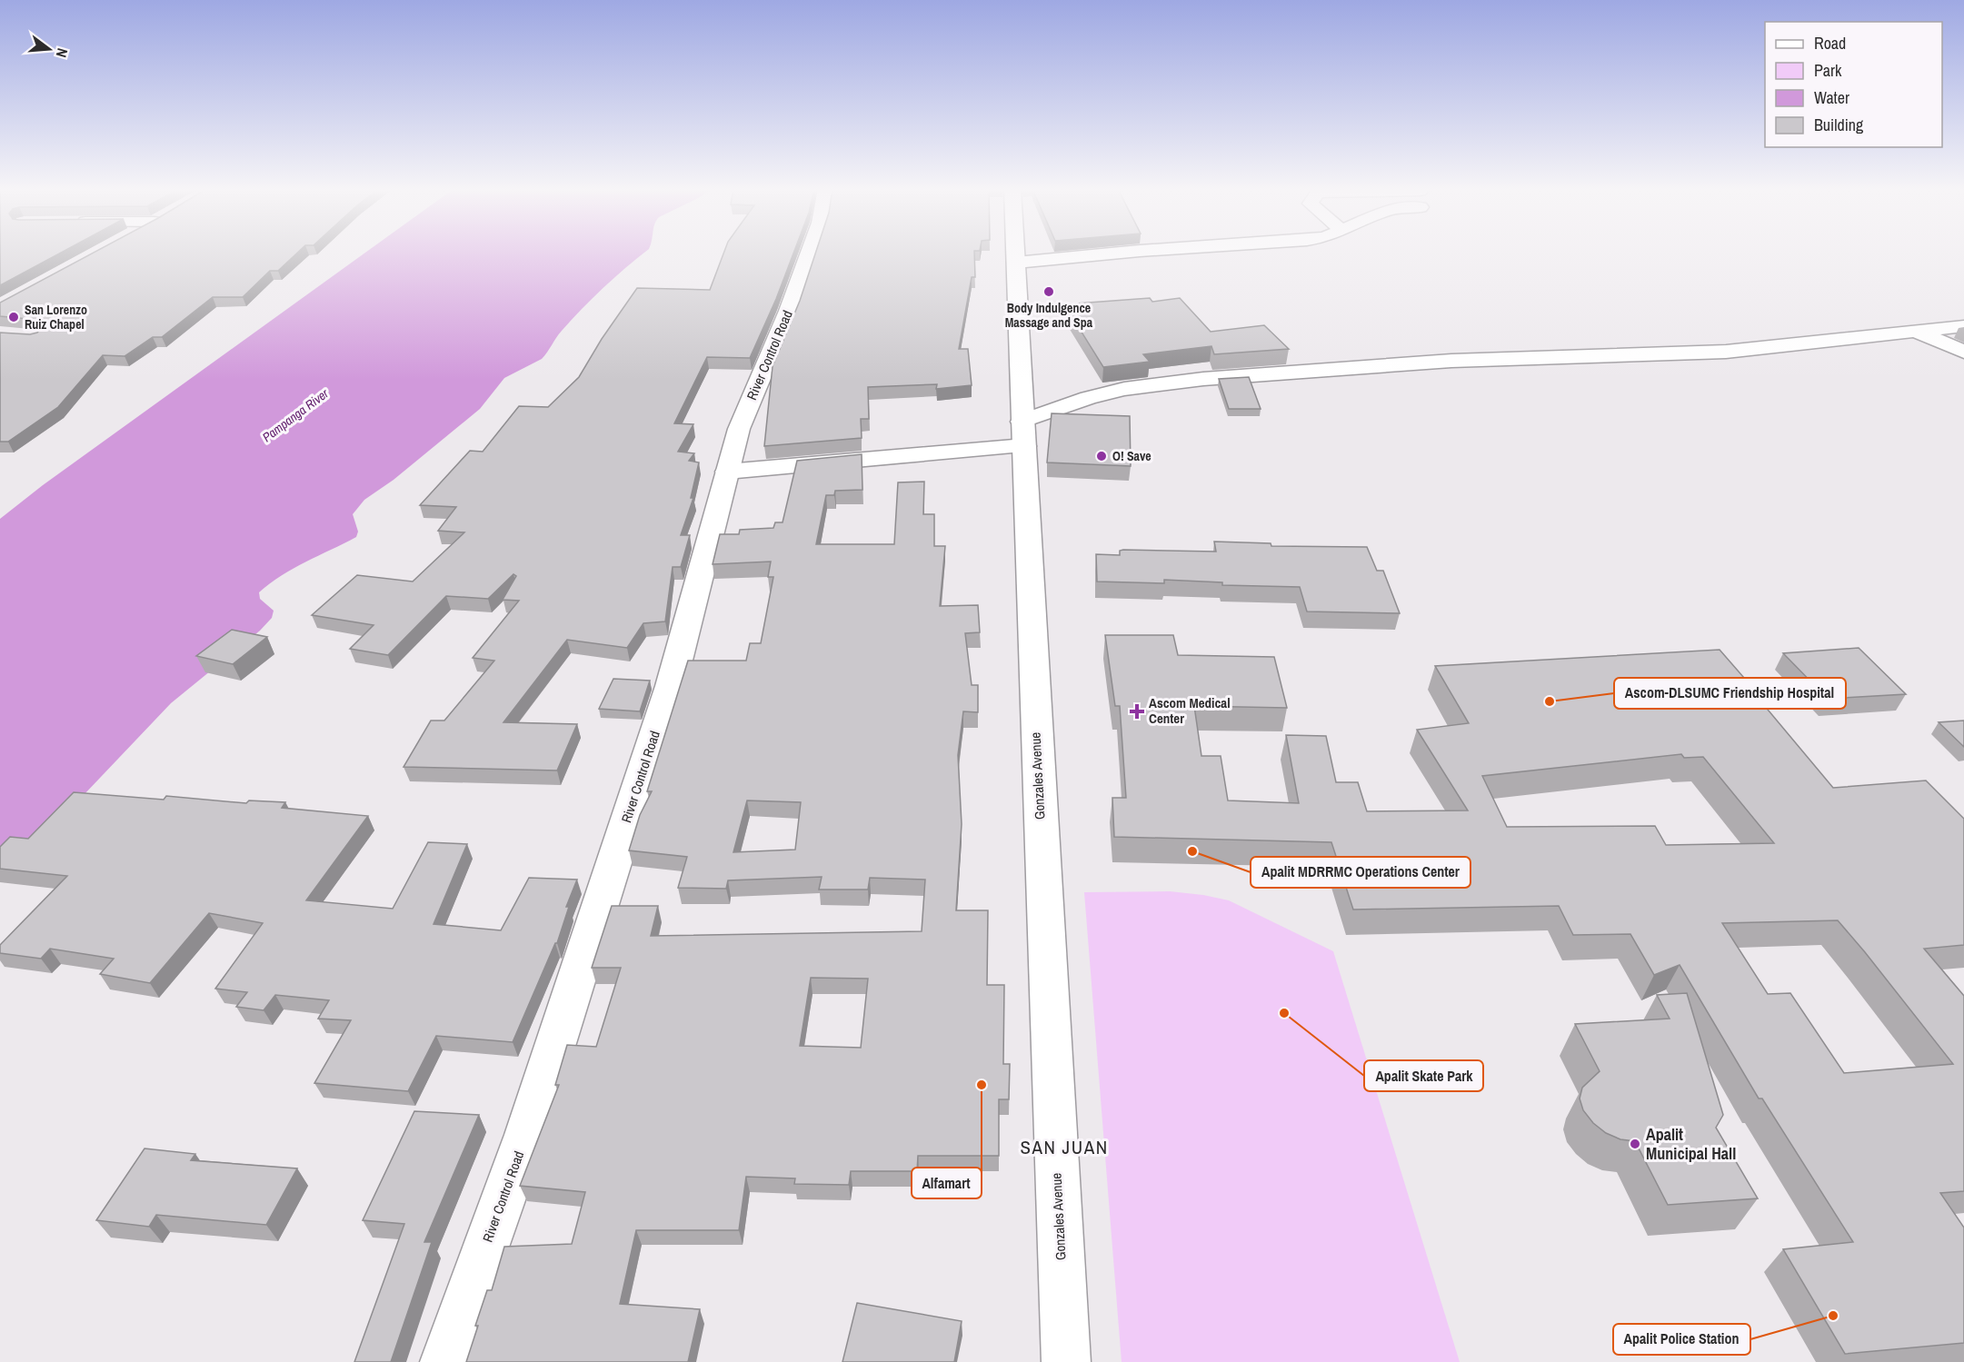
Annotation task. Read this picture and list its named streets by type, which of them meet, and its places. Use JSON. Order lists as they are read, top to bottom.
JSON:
{
  "streets": {
    "street": ["River Control Road", "Gonzales Avenue"]
  },
  "districts": ["SAN JUAN"],
  "water": ["Pampanga River"],
  "places": {
    "other": [
      "Body Indulgence Massage and Spa",
      "San Lorenzo Ruiz Chapel",
      "O! Save",
      "Ascom-DLSUMC Friendship Hospital",
      "Apalit MDRRMC Operations Center",
      "Apalit Skate Park",
      "Alfamart",
      "Apalit Municipal Hall",
      "Apalit Police Station"
    ],
    "health": ["Ascom Medical Center"]
  },
  "legend": [
    "Road",
    "Park",
    "Water",
    "Building"
  ],
  "north": "right"
}
